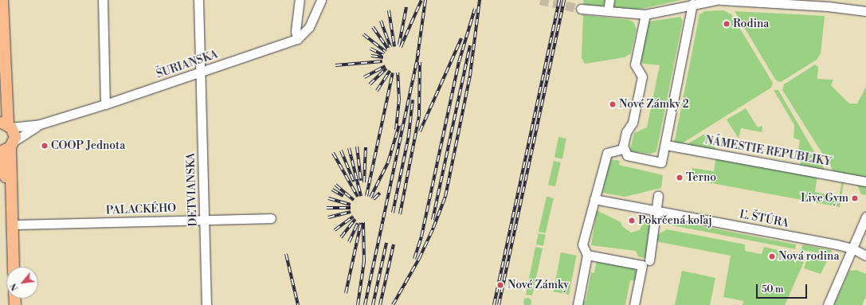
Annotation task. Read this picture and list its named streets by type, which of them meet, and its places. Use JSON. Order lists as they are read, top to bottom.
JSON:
{
  "streets": {
    "street": [
      "ŠURIANSKA",
      "NÁMESTIE REPUBLIKY",
      "DETVIANSKA",
      "PALACKÉHO",
      "Ľ. ŠTÚRA"
    ]
  },
  "crossings": [
    ["ŠURIANSKA", "DETVIANSKA"],
    ["DETVIANSKA", "PALACKÉHO"]
  ],
  "places": [
    "Rodina",
    "Nové Zámky 2",
    "COOP Jednota",
    "Terno",
    "Live Gym",
    "Pokrčená koľaj",
    "Nová rodina",
    "Nové Zámky"
  ],
  "scale_bar": "50 m",
  "north": "bottom left"
}
